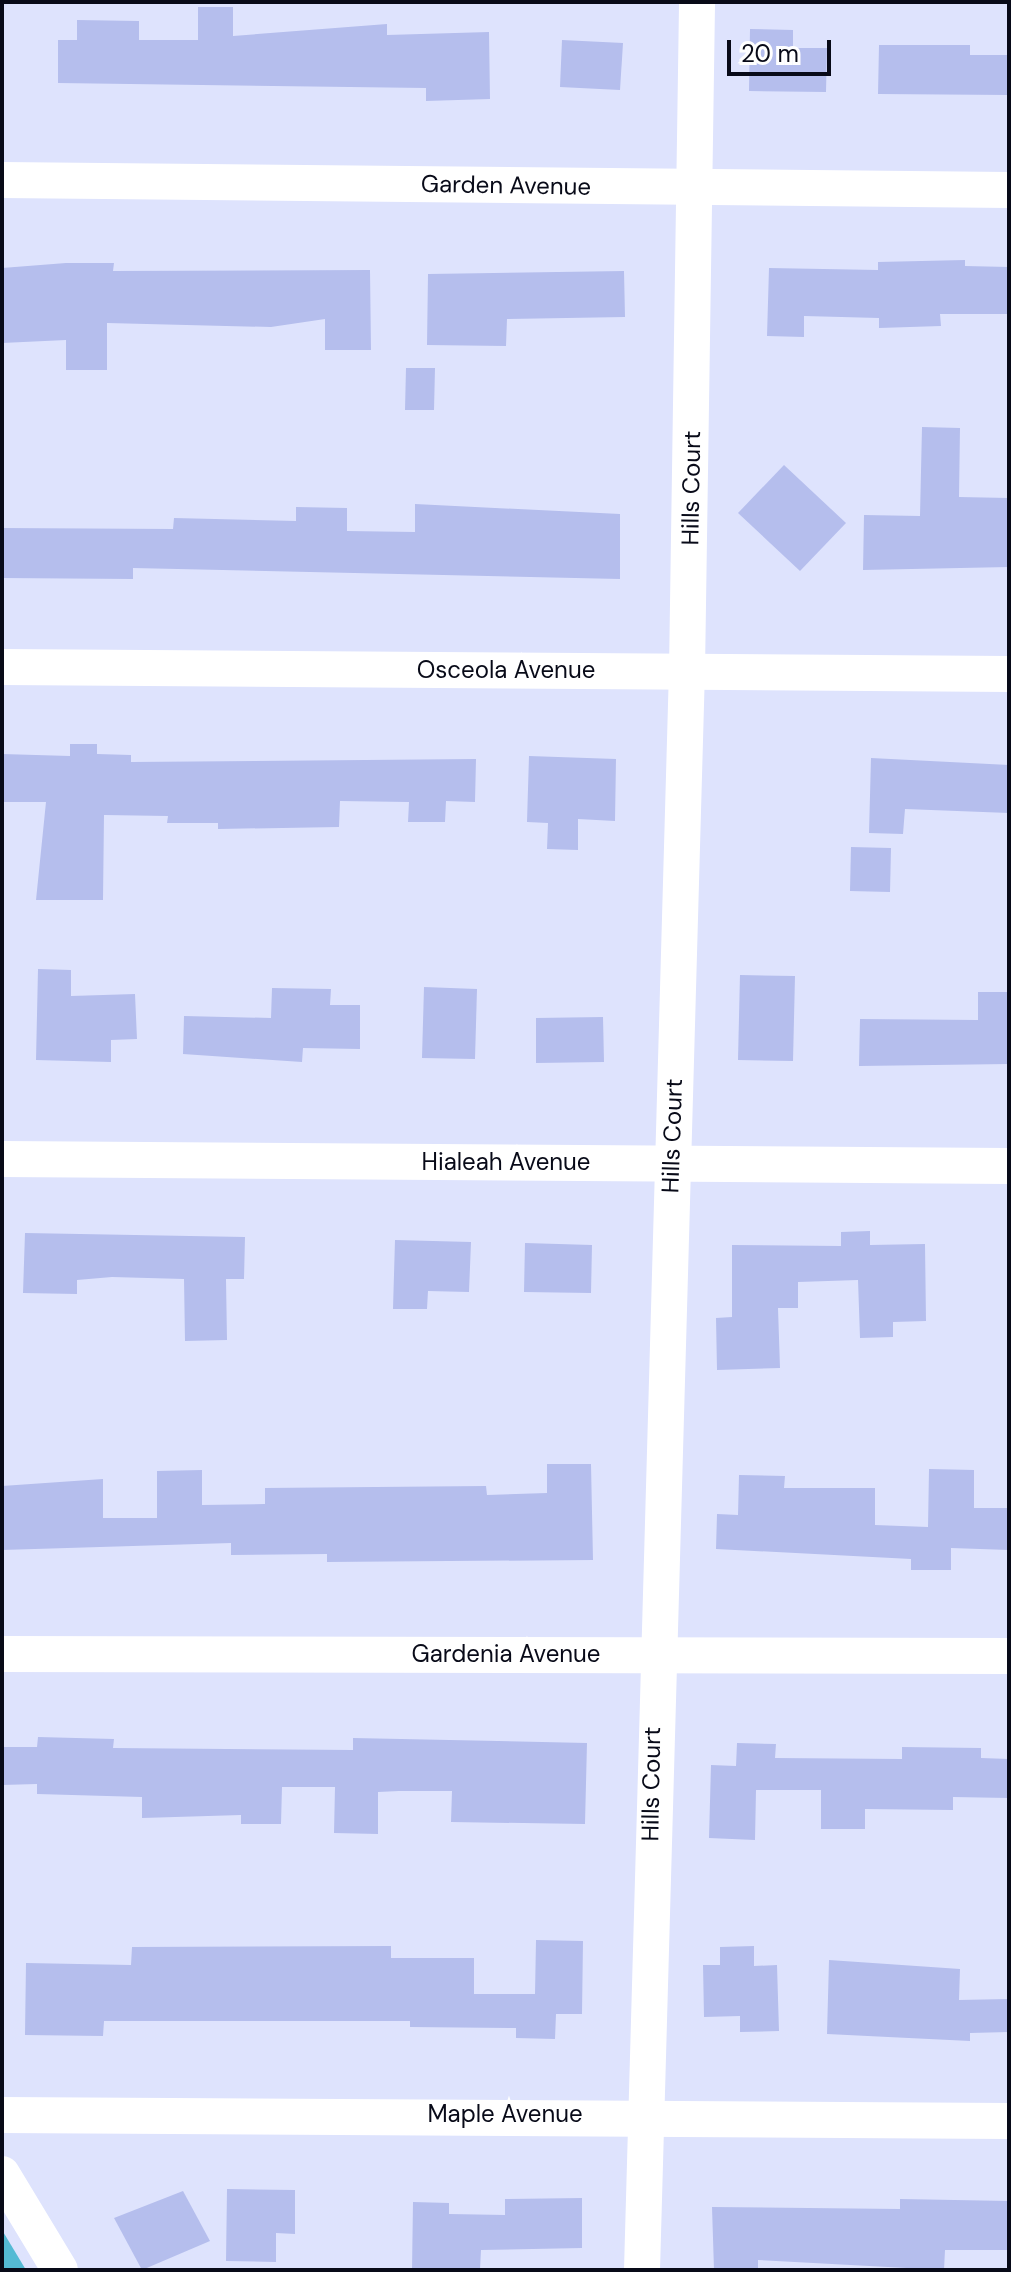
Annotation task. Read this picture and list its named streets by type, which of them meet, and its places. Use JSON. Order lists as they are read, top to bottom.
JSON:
{
  "streets": {
    "street": [
      "Garden Avenue",
      "Hills Court",
      "Osceola Avenue",
      "Hialeah Avenue",
      "Gardenia Avenue",
      "Maple Avenue"
    ]
  },
  "crossings": [
    ["Garden Avenue", "Hills Court"],
    ["Hills Court", "Osceola Avenue"],
    ["Hills Court", "Hialeah Avenue"],
    ["Hills Court", "Gardenia Avenue"],
    ["Hills Court", "Maple Avenue"]
  ],
  "scale_bar": "20 m"
}
